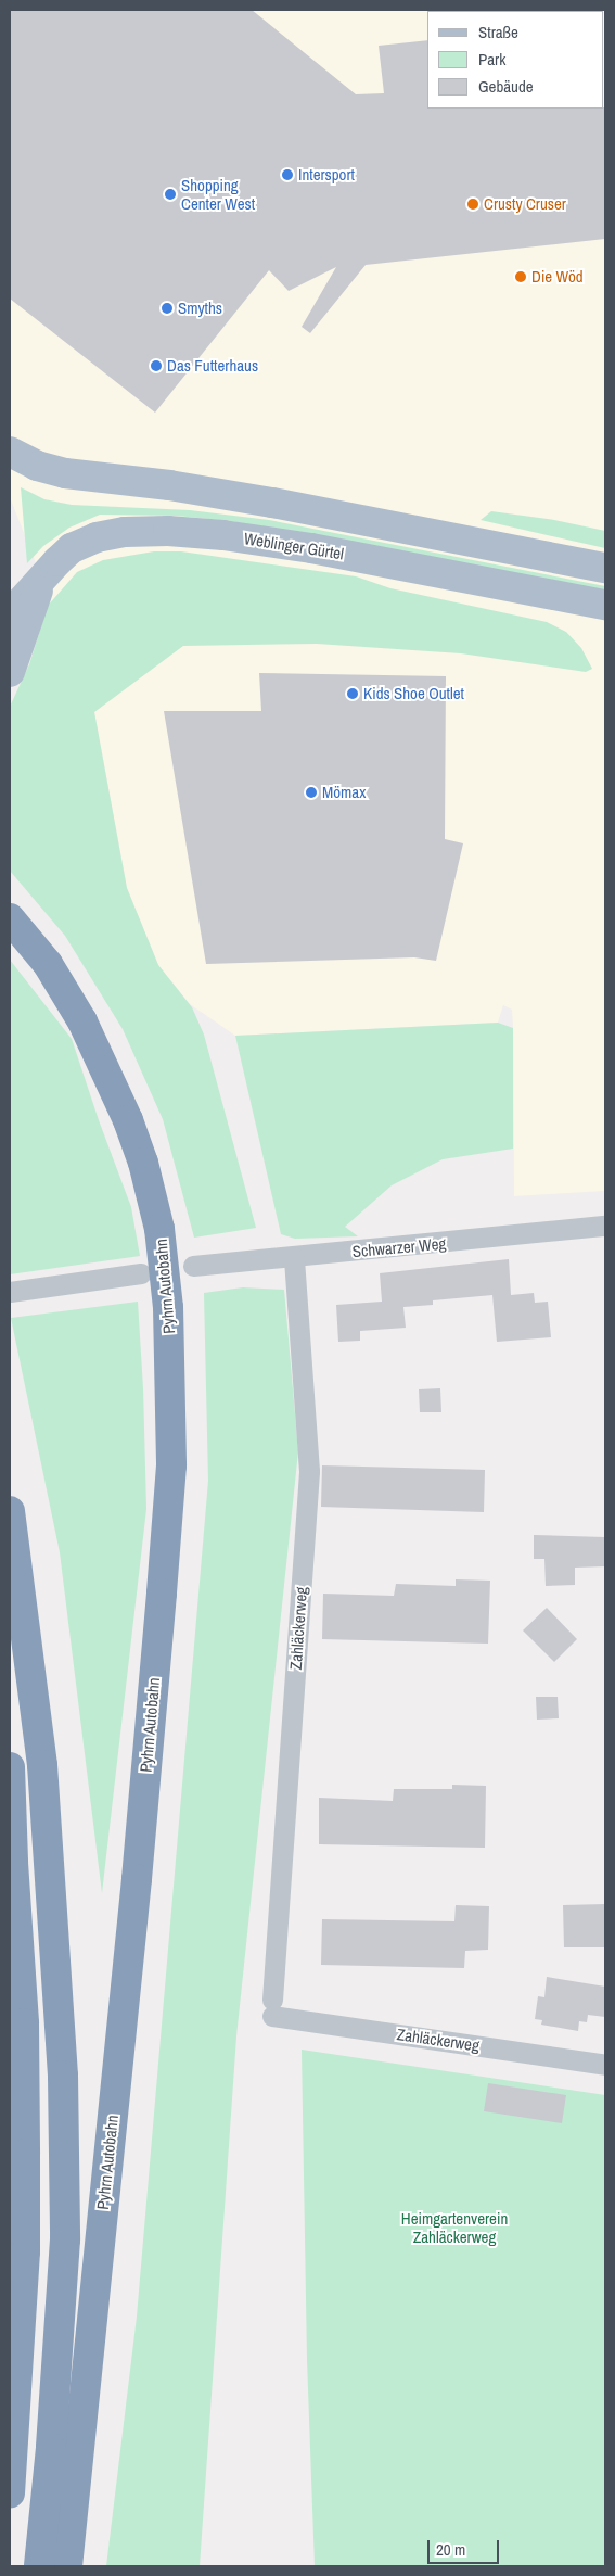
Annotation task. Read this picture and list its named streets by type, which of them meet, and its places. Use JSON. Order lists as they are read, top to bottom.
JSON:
{
  "streets": {
    "highway": ["Pyhrn Autobahn"],
    "main road": ["Weblinger Gürtel"],
    "street": ["Schwarzer Weg", "Zahläckerweg"]
  },
  "crossings": [
    ["Schwarzer Weg", "Zahläckerweg"]
  ],
  "parks": ["Heimgartenverein Zahläckerweg"],
  "places": [
    "Intersport",
    "Shopping Center West",
    "Crusty Cruser",
    "Die Wöd",
    "Smyths",
    "Das Futterhaus",
    "Kids Shoe Outlet",
    "Mömax"
  ],
  "legend": ["Straße", "Park", "Gebäude"],
  "scale_bar": "20 m"
}
